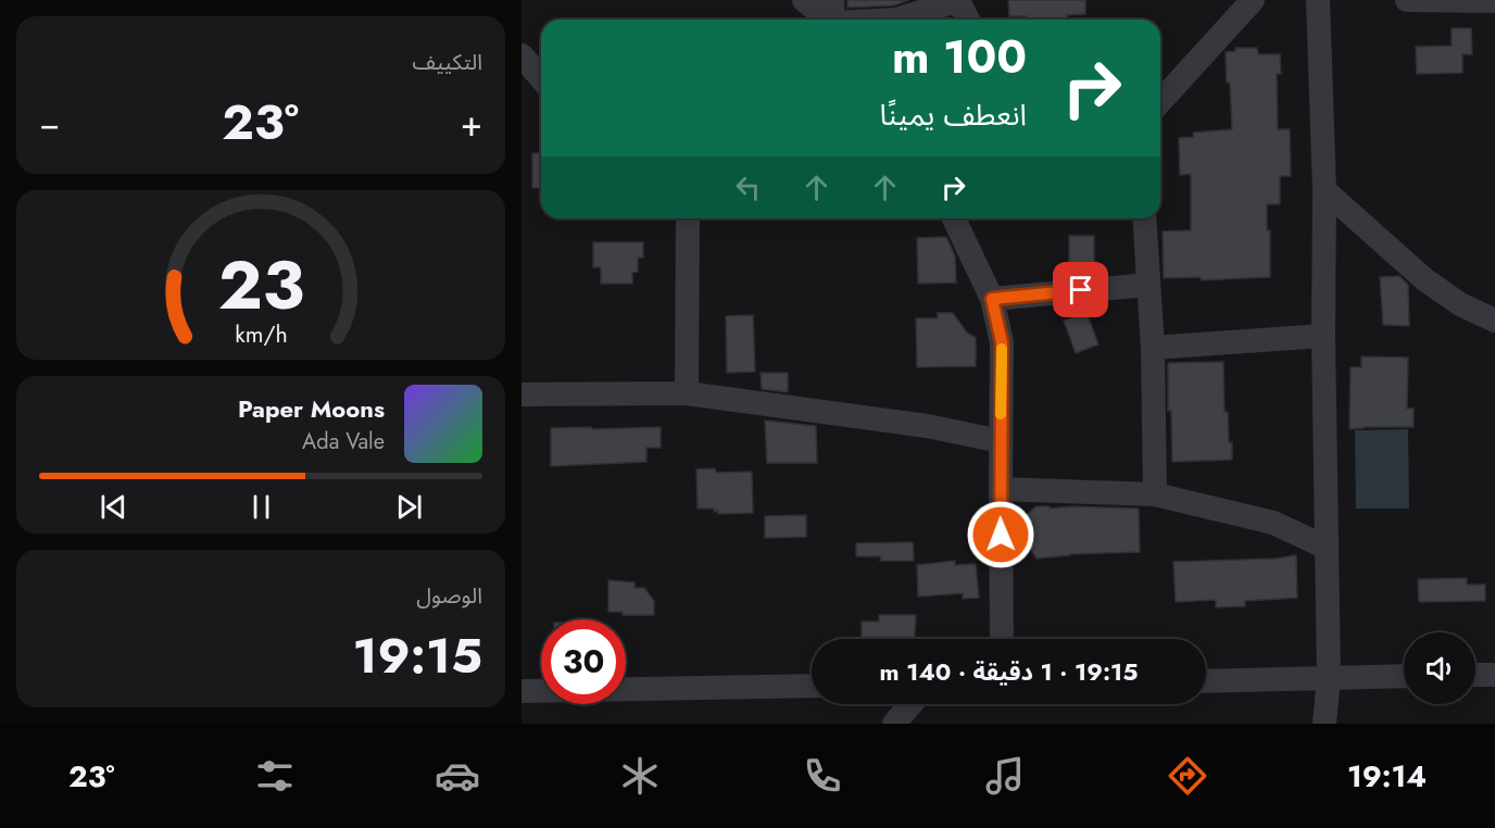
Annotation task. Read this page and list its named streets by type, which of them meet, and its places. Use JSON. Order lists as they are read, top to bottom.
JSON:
{
  "page": {
    "tile": [
      "التكييف",
      ["الوصول", "19:15"]
    ],
    "turn": ["100 m", "انعطف يمينًا"],
    "heat": ["−", "23°", "+"],
    "song": ["Paper Moons", "Ada Vale"],
    "limit": "30",
    "trip": "19:15 · 1 دقيقة · 140 m",
    "tabs": ["19:14", "23°"],
    "gauge": ["23", "km/h"]
  }
}
